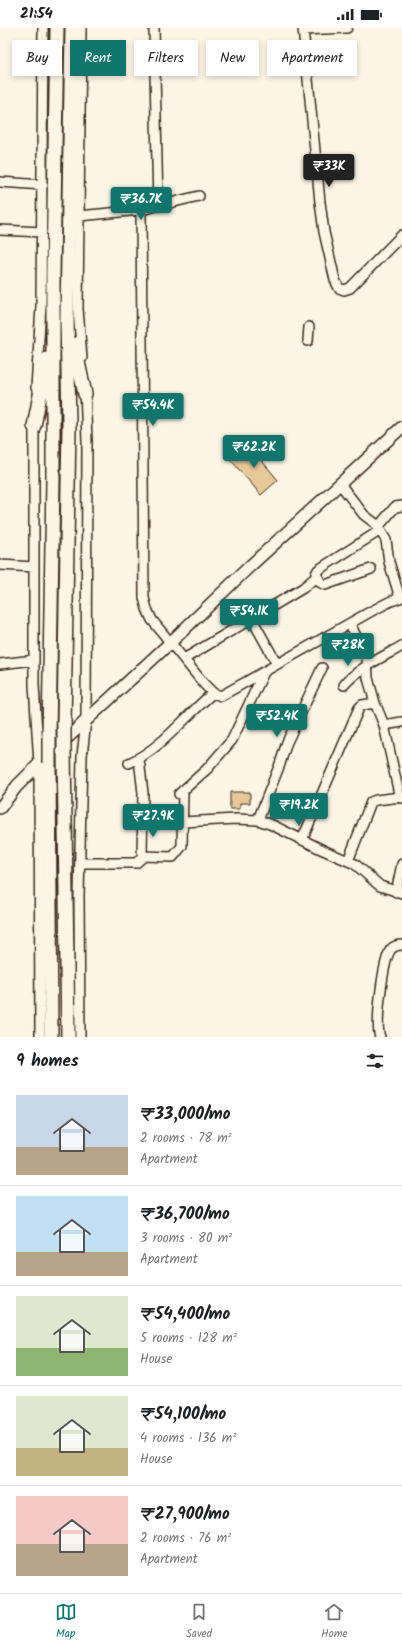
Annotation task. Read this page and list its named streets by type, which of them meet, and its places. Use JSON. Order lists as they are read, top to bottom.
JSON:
{
  "page": {
    "status": "21:54",
    "chip": [
      "Buy",
      "Rent",
      "Filters",
      "New",
      "Apartment"
    ],
    "price": [
      "₹33K",
      "₹36.7K",
      "₹54.4K",
      "₹62.2K",
      "₹54.1K",
      "₹28K",
      "₹52.4K",
      "₹19.2K",
      "₹27.9K"
    ],
    "heading": "9 homes",
    "list": [
      {
        "name": "₹33,000/mo",
        "note": "2 rooms · 78 m² · Apartment"
      },
      {
        "name": "₹36,700/mo",
        "note": "3 rooms · 80 m² · Apartment"
      },
      {
        "name": "₹54,400/mo",
        "note": "5 rooms · 128 m² · House"
      },
      {
        "name": "₹54,100/mo",
        "note": "4 rooms · 136 m² · House"
      },
      {
        "name": "₹27,900/mo",
        "note": "2 rooms · 76 m² · Apartment"
      }
    ],
    "tabs": ["Map", "Saved", "Home"]
  }
}
